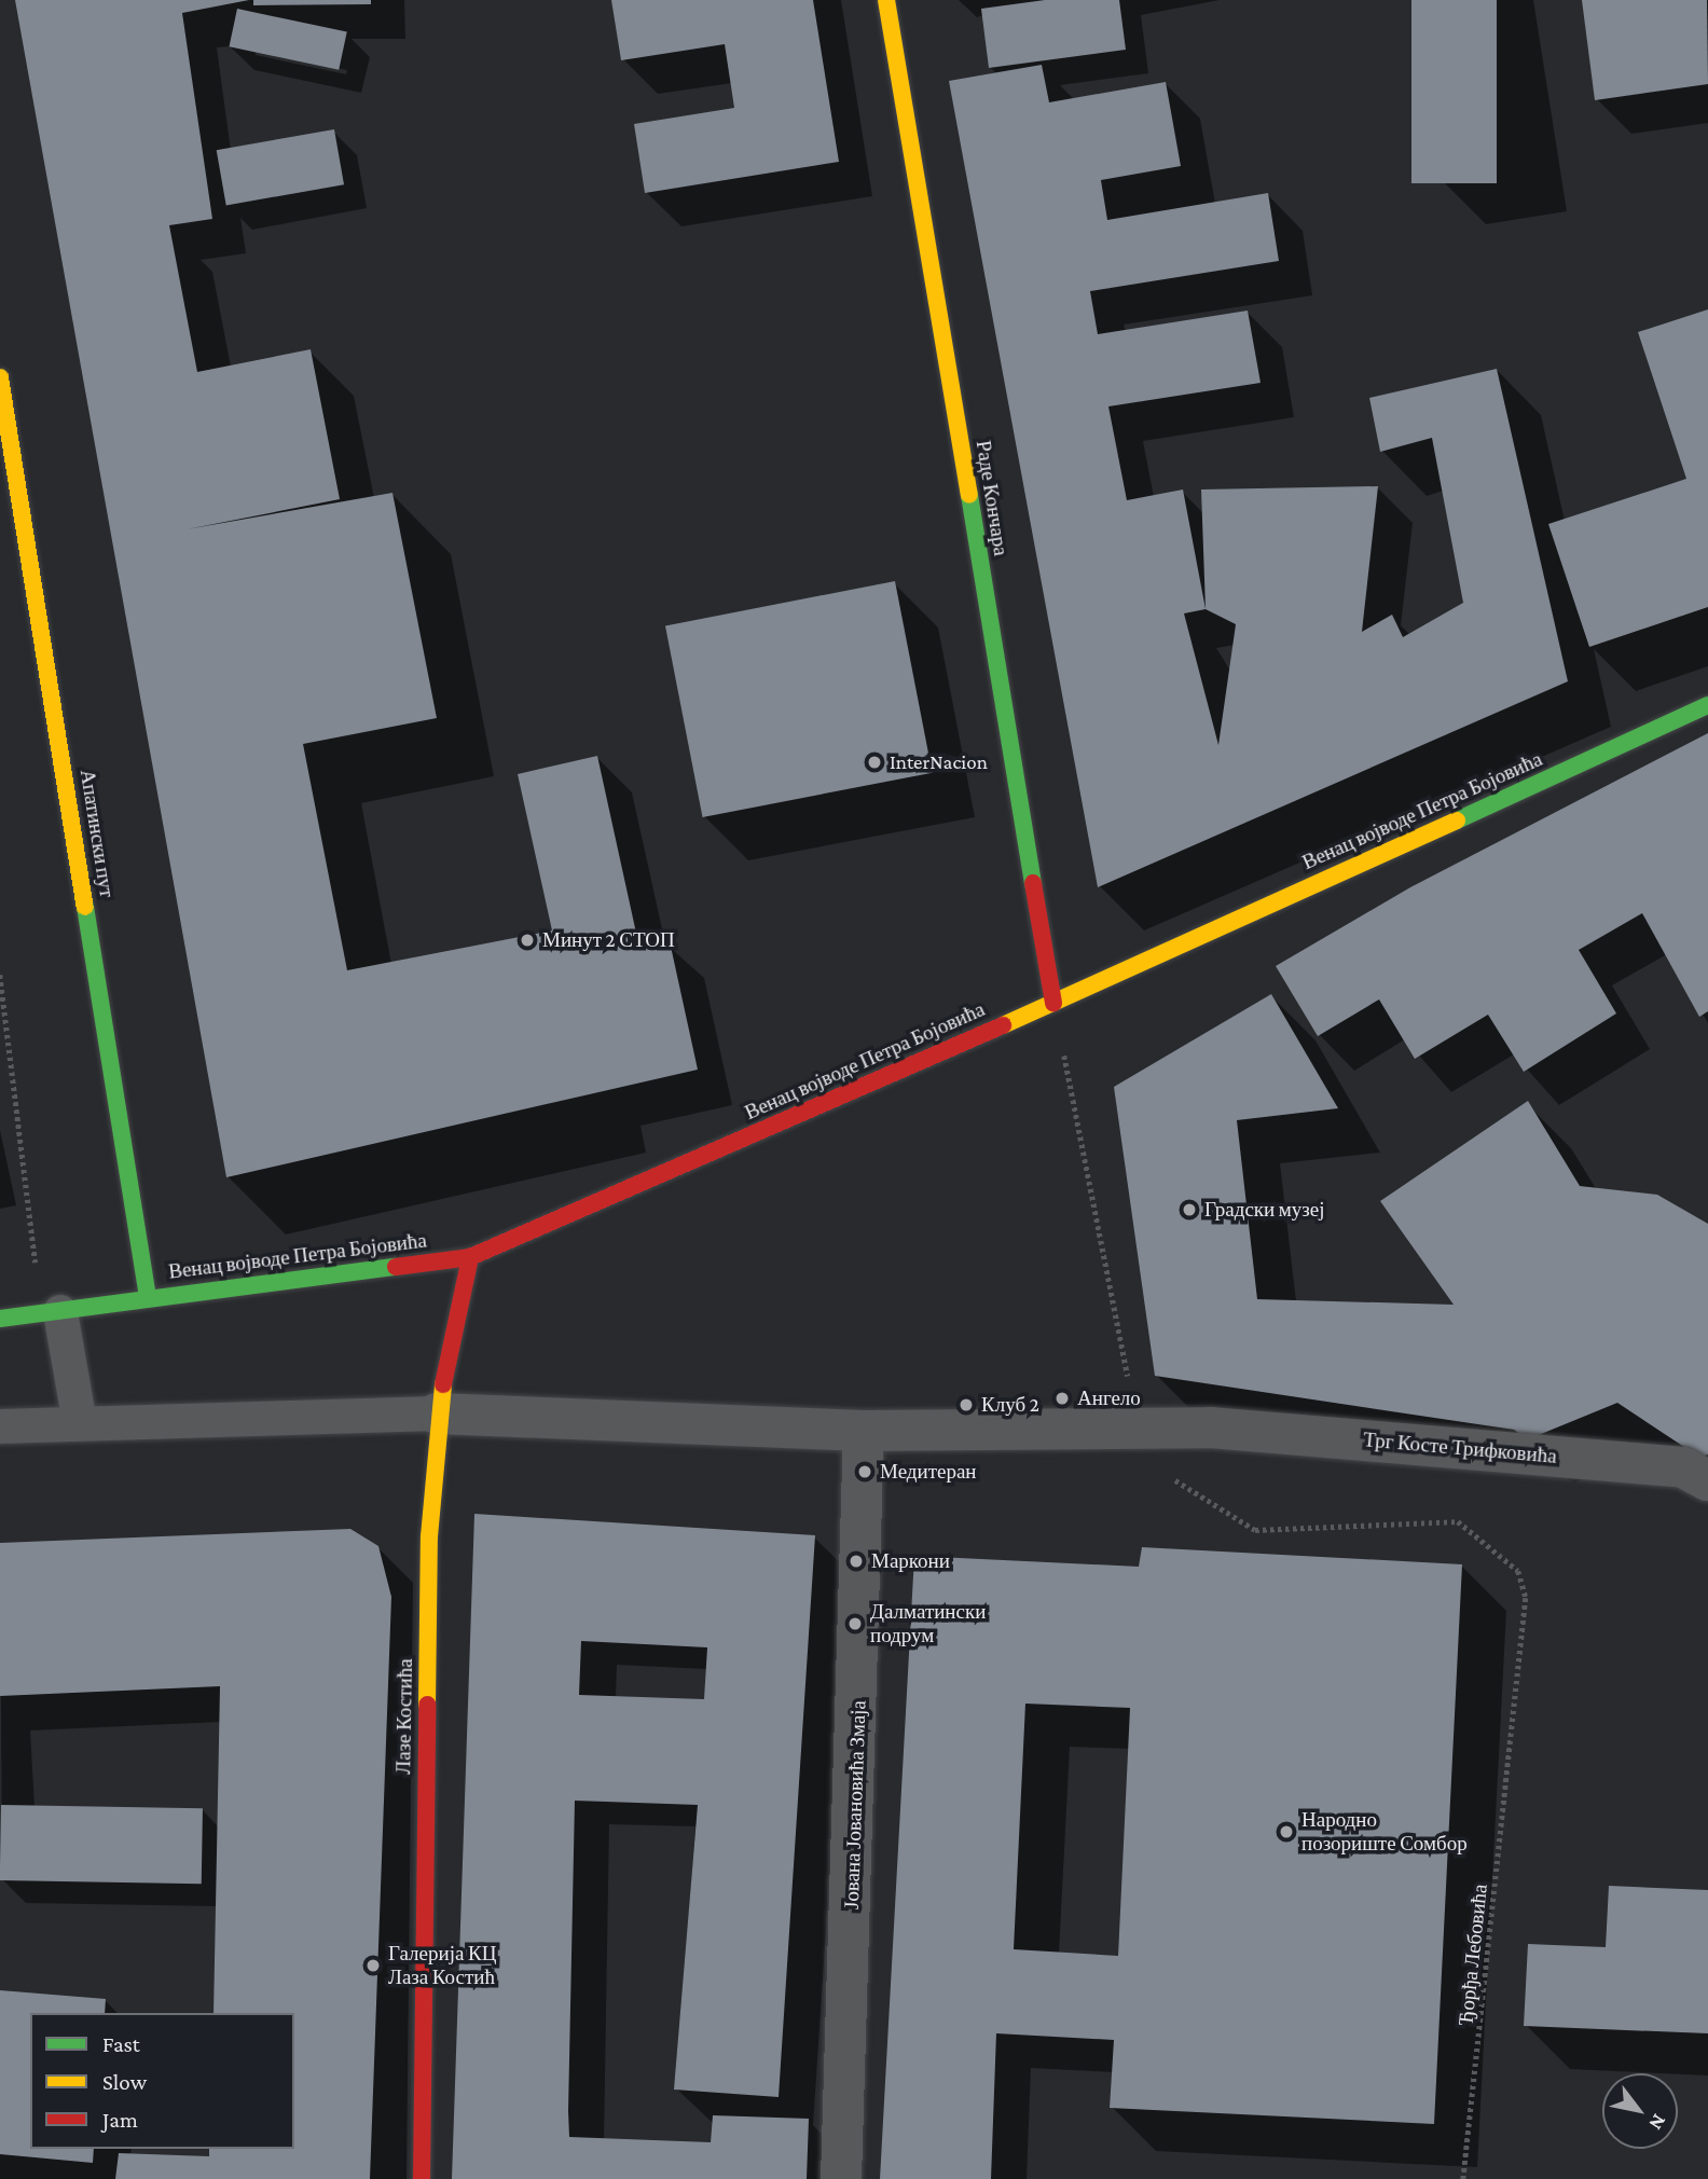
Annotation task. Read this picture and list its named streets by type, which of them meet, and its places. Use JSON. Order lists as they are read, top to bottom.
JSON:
{
  "streets": {
    "main road": [
      "Раде Кончара",
      "Венац војводе Петра Бојовића",
      "Апатински пут",
      "Лазе Костића"
    ],
    "street": ["Трг Косте Трифковића", "Јована Јовановића Змаја"],
    "path": ["Ђорђа Лебовића"]
  },
  "crossings": [
    ["Раде Кончара", "Венац војводе Петра Бојовића"],
    ["Венац војводе Петра Бојовића", "Апатински пут"],
    ["Венац војводе Петра Бојовића", "Лазе Костића"],
    ["Трг Косте Трифковића", "Лазе Костића"],
    ["Трг Косте Трифковића", "Јована Јовановића Змаја"]
  ],
  "places": [
    "InterNacion",
    "Минут 2 СТОП",
    "Градски музеј",
    "Ангело",
    "Клуб 2",
    "Медитеран",
    "Маркони",
    "Далматински подрум",
    "Народно позориште Сомбор",
    "Галерија КЦ Лаза Костић"
  ],
  "legend": ["Fast", "Slow", "Jam"],
  "north": "bottom right"
}
